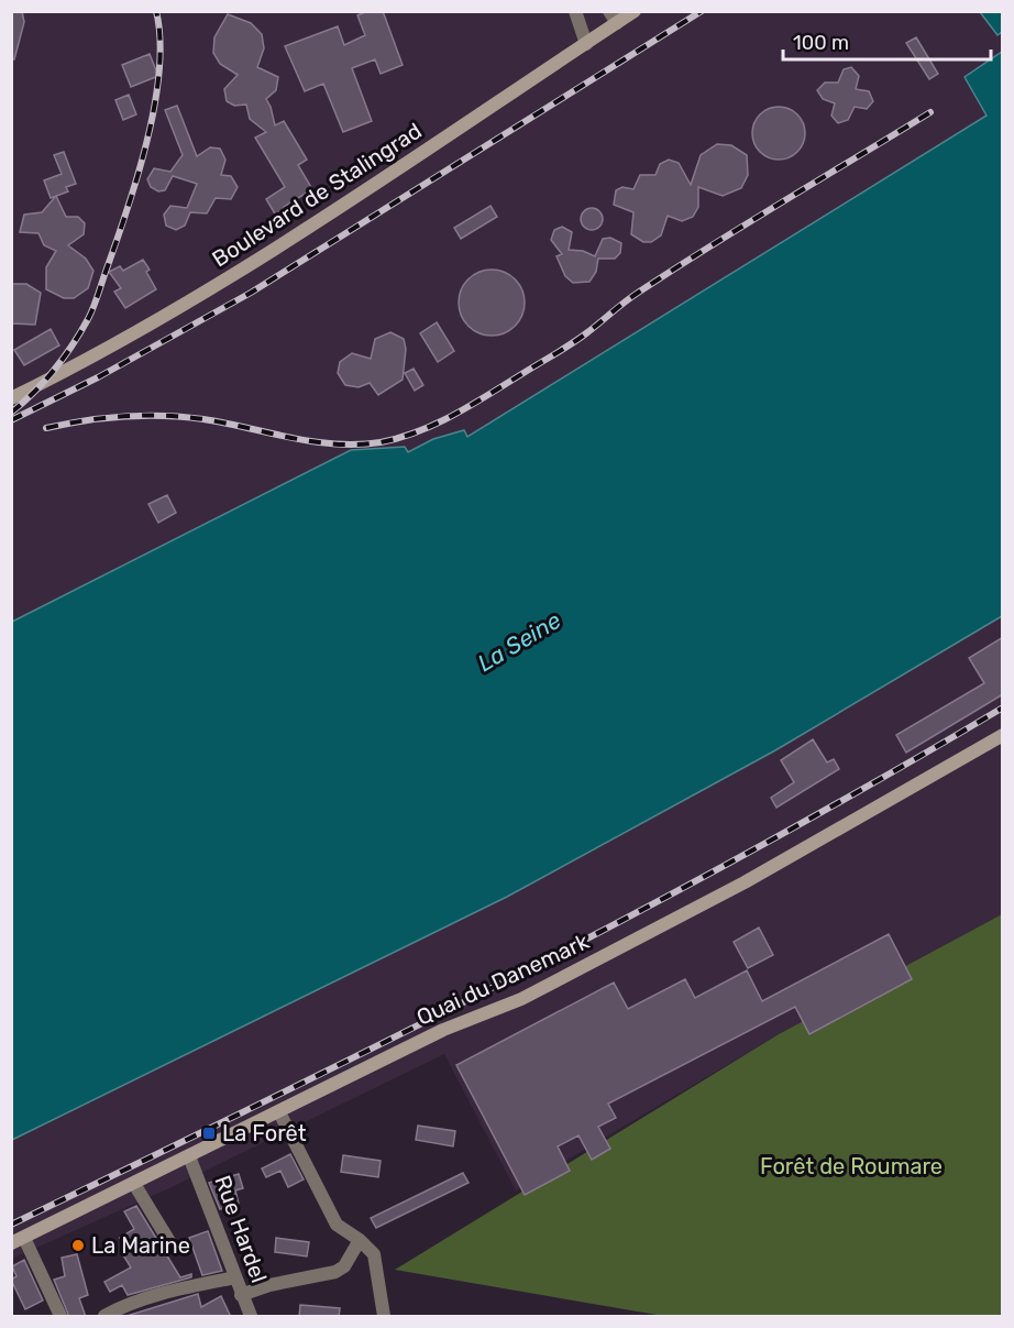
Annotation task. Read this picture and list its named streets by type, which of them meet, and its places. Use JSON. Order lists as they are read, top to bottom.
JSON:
{
  "streets": {
    "main road": ["Boulevard de Stalingrad", "Quai du Danemark"],
    "street": ["Rue Hardel"]
  },
  "crossings": [
    ["Quai du Danemark", "Rue Hardel"]
  ],
  "water": ["La Seine"],
  "parks": ["Forêt de Roumare"],
  "places": {
    "transit": ["La Forêt"],
    "other": ["La Marine"]
  },
  "scale_bar": "100 m"
}
